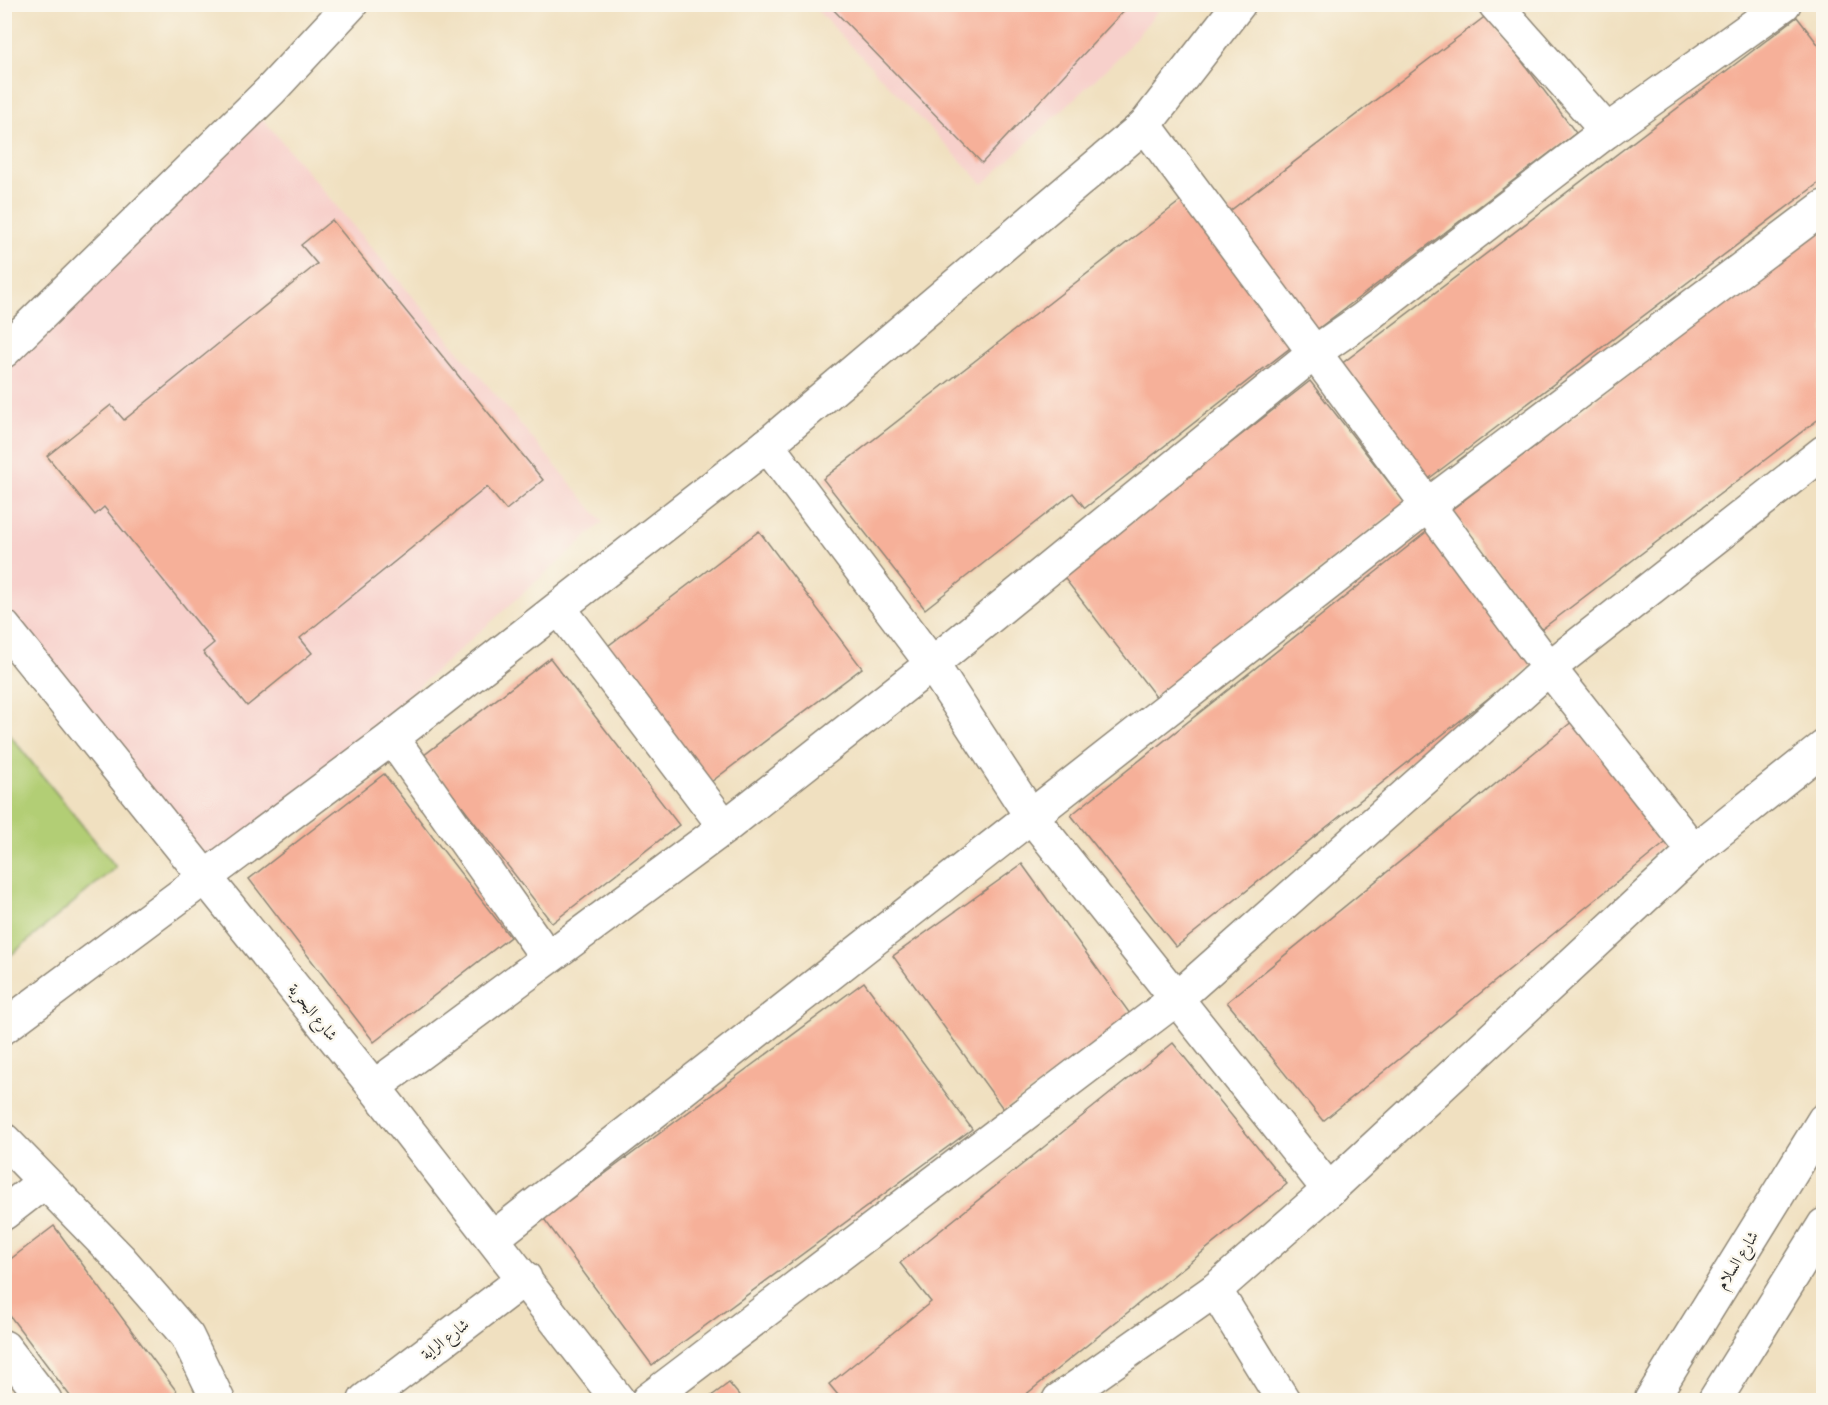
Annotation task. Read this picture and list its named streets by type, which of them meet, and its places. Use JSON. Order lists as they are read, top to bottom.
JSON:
{
  "streets": {
    "street": ["شارع البحرية", "شارع السلام", "شارع الراية"]
  },
  "crossings": [
    ["شارع البحرية", "شارع الراية"]
  ]
}
